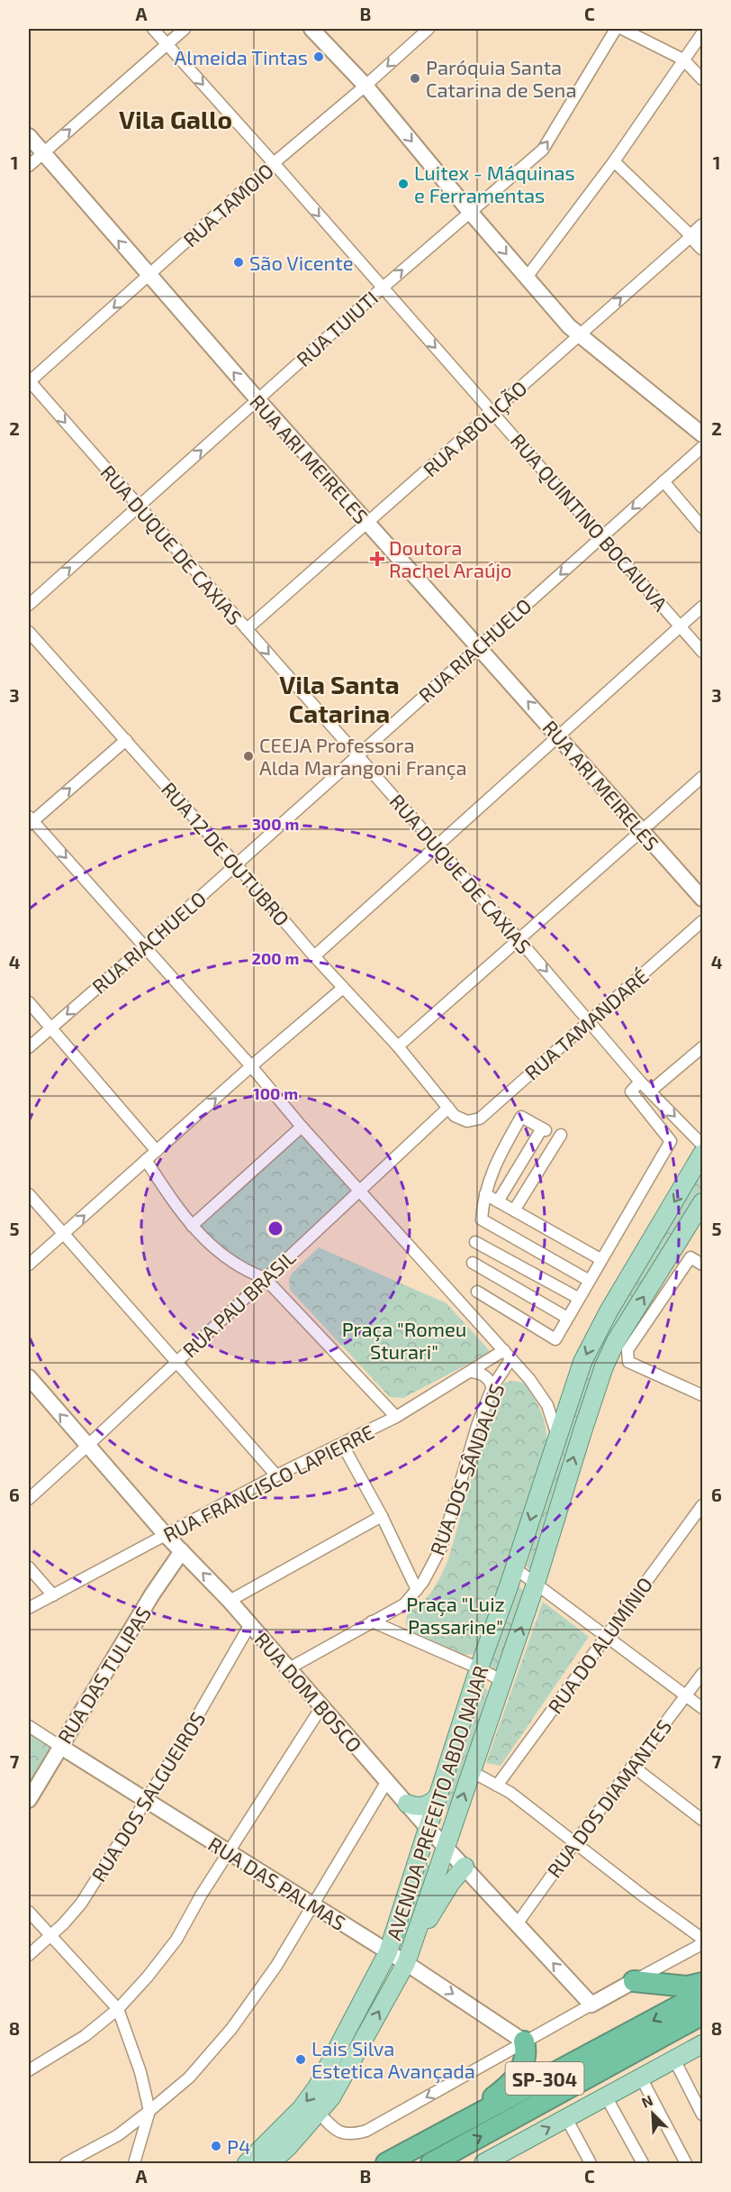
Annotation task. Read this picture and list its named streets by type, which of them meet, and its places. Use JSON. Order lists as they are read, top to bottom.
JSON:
{
  "streets": {
    "highway": ["SP-304"],
    "main road": [
      "RUA ARI MEIRELES",
      "RUA DAS TULIPAS",
      "RUA DOM BOSCO",
      "AVENIDA PREFEITO ABDO NAJAR",
      "RUA DAS PALMAS"
    ],
    "street": [
      "RUA TAMOIO",
      "RUA TUIUTI",
      "RUA ABOLIÇÃO",
      "RUA QUINTINO BOCAIUVA",
      "RUA DUQUE DE CAXIAS",
      "RUA RIACHUELO",
      "RUA 12 DE OUTUBRO",
      "RUA TAMANDARÉ",
      "RUA PAU BRASIL",
      "RUA DOS SÂNDALOS",
      "RUA FRANCISCO LAPIERRE",
      "RUA DO ALUMÍNIO",
      "RUA DOS SALGUEIROS",
      "RUA DOS DIAMANTES"
    ]
  },
  "crossings": [
    ["RUA TAMOIO", "RUA ARI MEIRELES"],
    ["RUA TAMOIO", "RUA QUINTINO BOCAIUVA"],
    ["RUA TAMOIO", "RUA DUQUE DE CAXIAS"],
    ["RUA TUIUTI", "RUA ARI MEIRELES"],
    ["RUA TUIUTI", "RUA QUINTINO BOCAIUVA"],
    ["RUA TUIUTI", "RUA DUQUE DE CAXIAS"],
    ["RUA ABOLIÇÃO", "RUA ARI MEIRELES"],
    ["RUA ABOLIÇÃO", "RUA QUINTINO BOCAIUVA"],
    ["RUA ABOLIÇÃO", "RUA DUQUE DE CAXIAS"],
    ["RUA ARI MEIRELES", "RUA RIACHUELO"],
    ["RUA QUINTINO BOCAIUVA", "RUA RIACHUELO"],
    ["RUA DUQUE DE CAXIAS", "RUA RIACHUELO"],
    ["RUA DUQUE DE CAXIAS", "RUA TAMANDARÉ"],
    ["RUA RIACHUELO", "RUA 12 DE OUTUBRO"],
    ["RUA 12 DE OUTUBRO", "RUA TAMANDARÉ"],
    ["RUA 12 DE OUTUBRO", "RUA PAU BRASIL"],
    ["RUA PAU BRASIL", "RUA DOM BOSCO"],
    ["RUA DOS SÂNDALOS", "RUA FRANCISCO LAPIERRE"],
    ["RUA DOS SÂNDALOS", "RUA DOM BOSCO"],
    ["RUA FRANCISCO LAPIERRE", "RUA DOM BOSCO"],
    ["RUA DAS TULIPAS", "RUA DOM BOSCO"],
    ["RUA DAS TULIPAS", "RUA DAS PALMAS"],
    ["RUA DOM BOSCO", "RUA DOS SALGUEIROS"],
    ["RUA DOM BOSCO", "RUA DOS DIAMANTES"],
    ["RUA DOM BOSCO", "AVENIDA PREFEITO ABDO NAJAR"],
    ["RUA DOS SALGUEIROS", "RUA DAS PALMAS"],
    ["AVENIDA PREFEITO ABDO NAJAR", "RUA DAS PALMAS"]
  ],
  "one_way": [
    "RUA TAMOIO",
    "RUA ARI MEIRELES",
    "RUA QUINTINO BOCAIUVA",
    "RUA DUQUE DE CAXIAS",
    "RUA RIACHUELO"
  ],
  "districts": ["Vila Gallo", "Vila Santa Catarina"],
  "parks": ["Praça \"Romeu Sturari\"", "Praça \"Luiz Passarine\""],
  "places": {
    "other": [
      "Almeida Tintas",
      "Paróquia Santa Catarina de Sena",
      "Luitex - Máquinas e Ferramentas",
      "São Vicente",
      "CEEJA Professora Alda Marangoni França",
      "Lais Silva Estetica Avançada",
      "P4"
    ],
    "health": ["Doutora Rachel Araújo"]
  },
  "north": "top left",
  "grid": {
    "columns": ["A", "B", "C"],
    "rows": [
      "1",
      "2",
      "3",
      "4",
      "5",
      "6",
      "7",
      "8"
    ]
  },
  "rings": ["300 m", "200 m", "100 m"]
}
